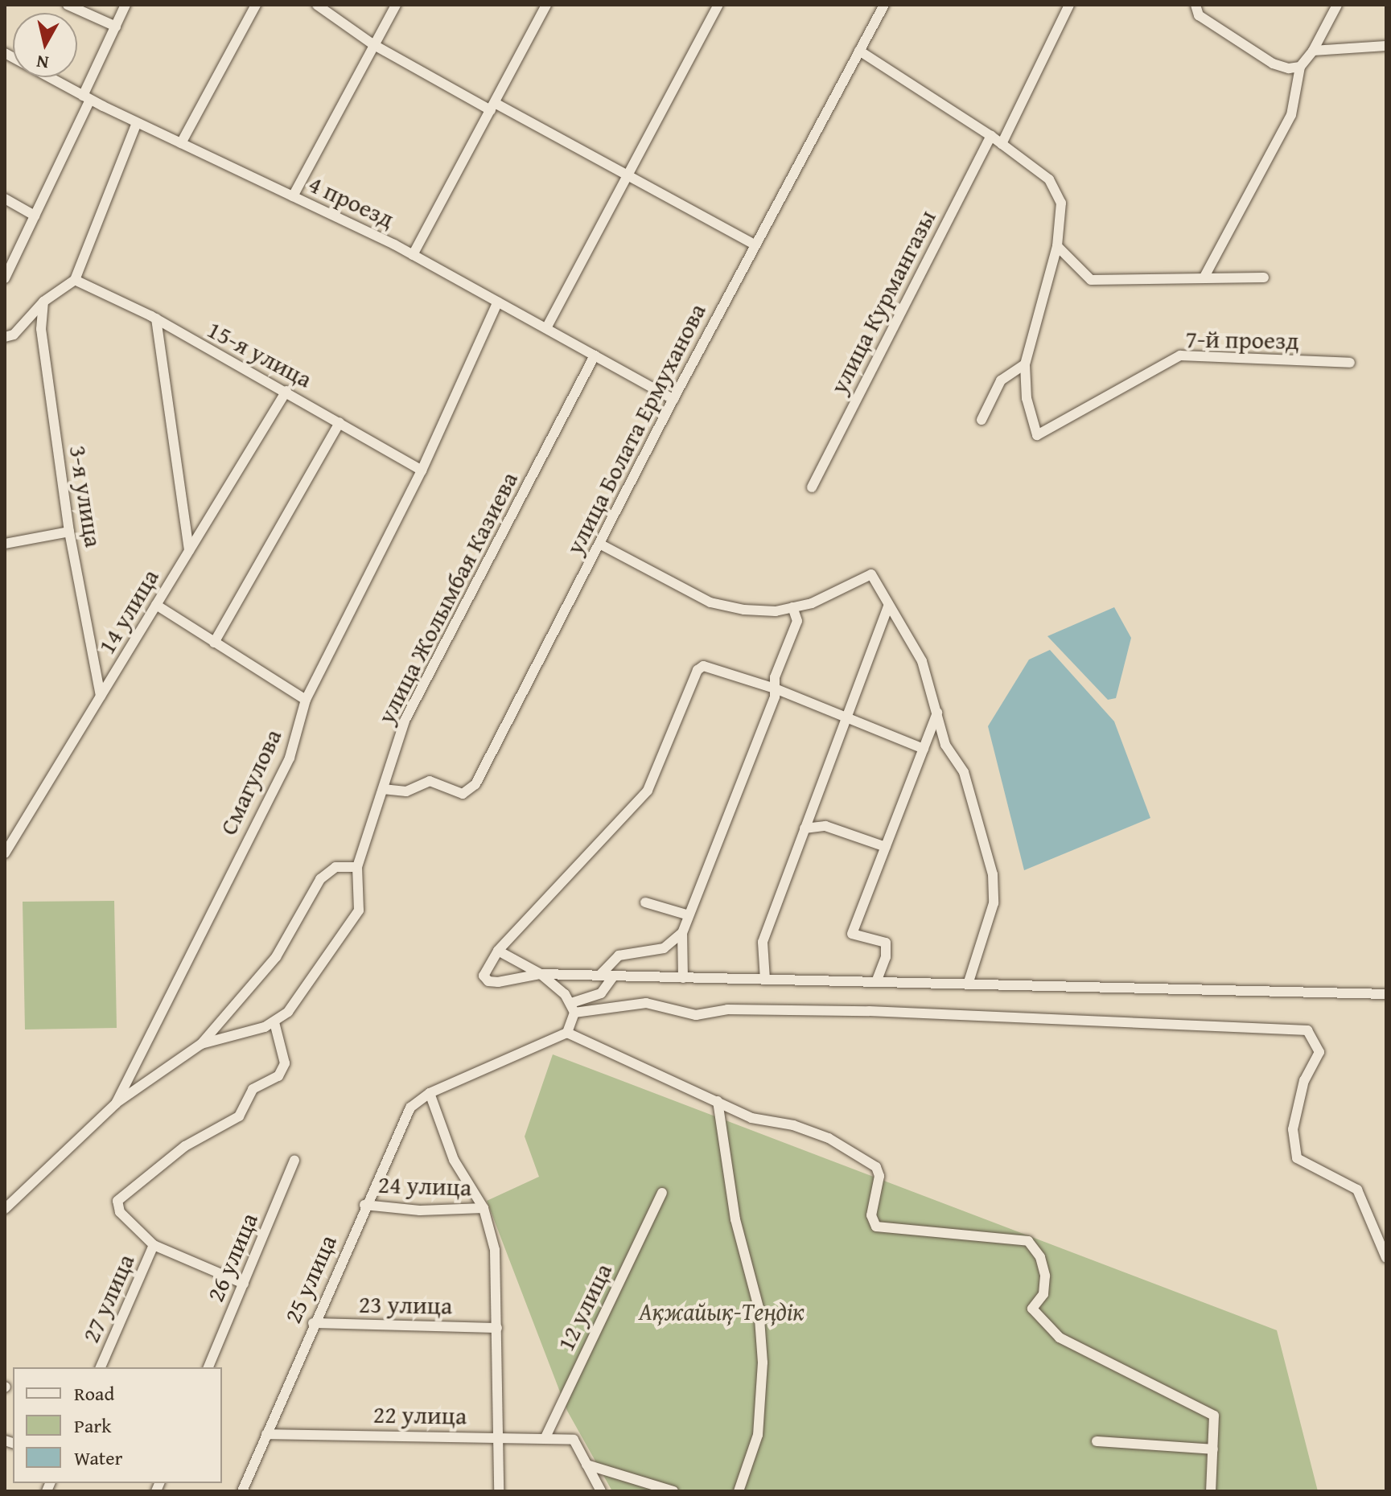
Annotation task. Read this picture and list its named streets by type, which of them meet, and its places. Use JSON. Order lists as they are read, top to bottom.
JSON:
{
  "streets": {
    "street": [
      "4 проезд",
      "улица Курмангазы",
      "7-й проезд",
      "15-я улица",
      "улица Болата Ермуханова",
      "3-я улица",
      "улица Жолымбая Казиева",
      "14 улица",
      "Смагулова",
      "24 улица",
      "26 улица",
      "25 улица",
      "27 улица",
      "23 улица",
      "12 улица",
      "22 улица"
    ]
  },
  "crossings": [
    ["4 проезд", "улица Болата Ермуханова"],
    ["4 проезд", "улица Жолымбая Казиева"],
    ["4 проезд", "Смагулова"],
    ["15-я улица", "14 улица"],
    ["15-я улица", "Смагулова"],
    ["улица Болата Ермуханова", "улица Жолымбая Казиева"],
    ["3-я улица", "14 улица"],
    ["улица Жолымбая Казиева", "Смагулова"],
    ["24 улица", "25 улица"],
    ["25 улица", "23 улица"],
    ["25 улица", "22 улица"],
    ["12 улица", "22 улица"]
  ],
  "parks": ["Ақжайық-Теңдік"],
  "legend": ["Road", "Park", "Water"],
  "north": "bottom"
}
